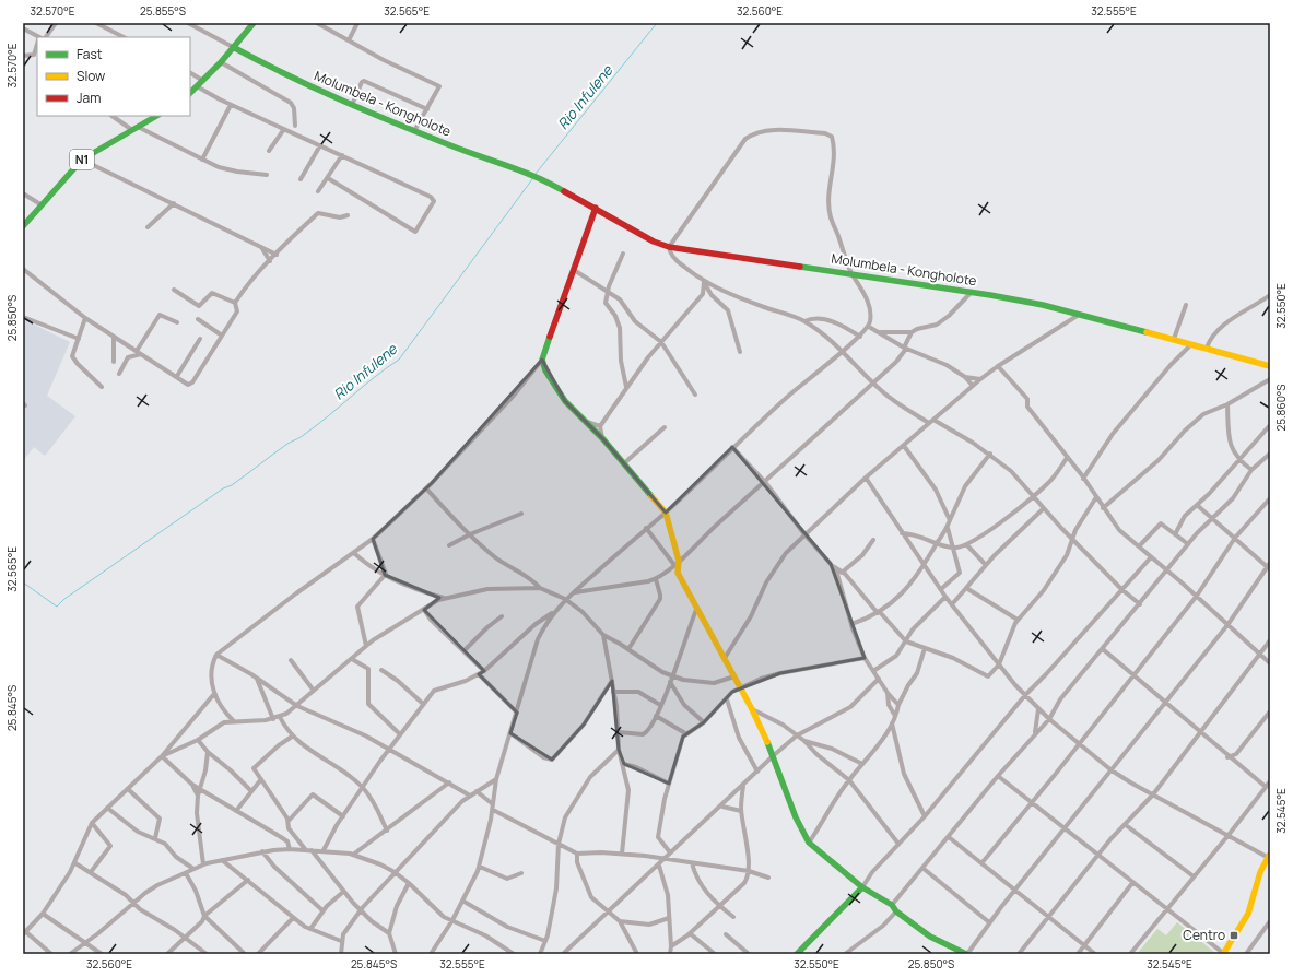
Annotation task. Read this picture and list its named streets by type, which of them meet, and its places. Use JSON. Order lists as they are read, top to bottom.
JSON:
{
  "streets": {
    "main road": ["Molumbela - Kongholote", "N1"]
  },
  "water": ["Rio Infulene"],
  "places": {
    "transit": ["Centro"]
  },
  "legend": ["Fast", "Slow", "Jam"],
  "coordinates": [
    "32.570°E",
    "25.855°S",
    "32.565°E",
    "32.560°E",
    "32.555°E",
    "32.550°E",
    "25.850°S",
    "25.860°S",
    "25.845°S",
    "32.545°E"
  ]
}
